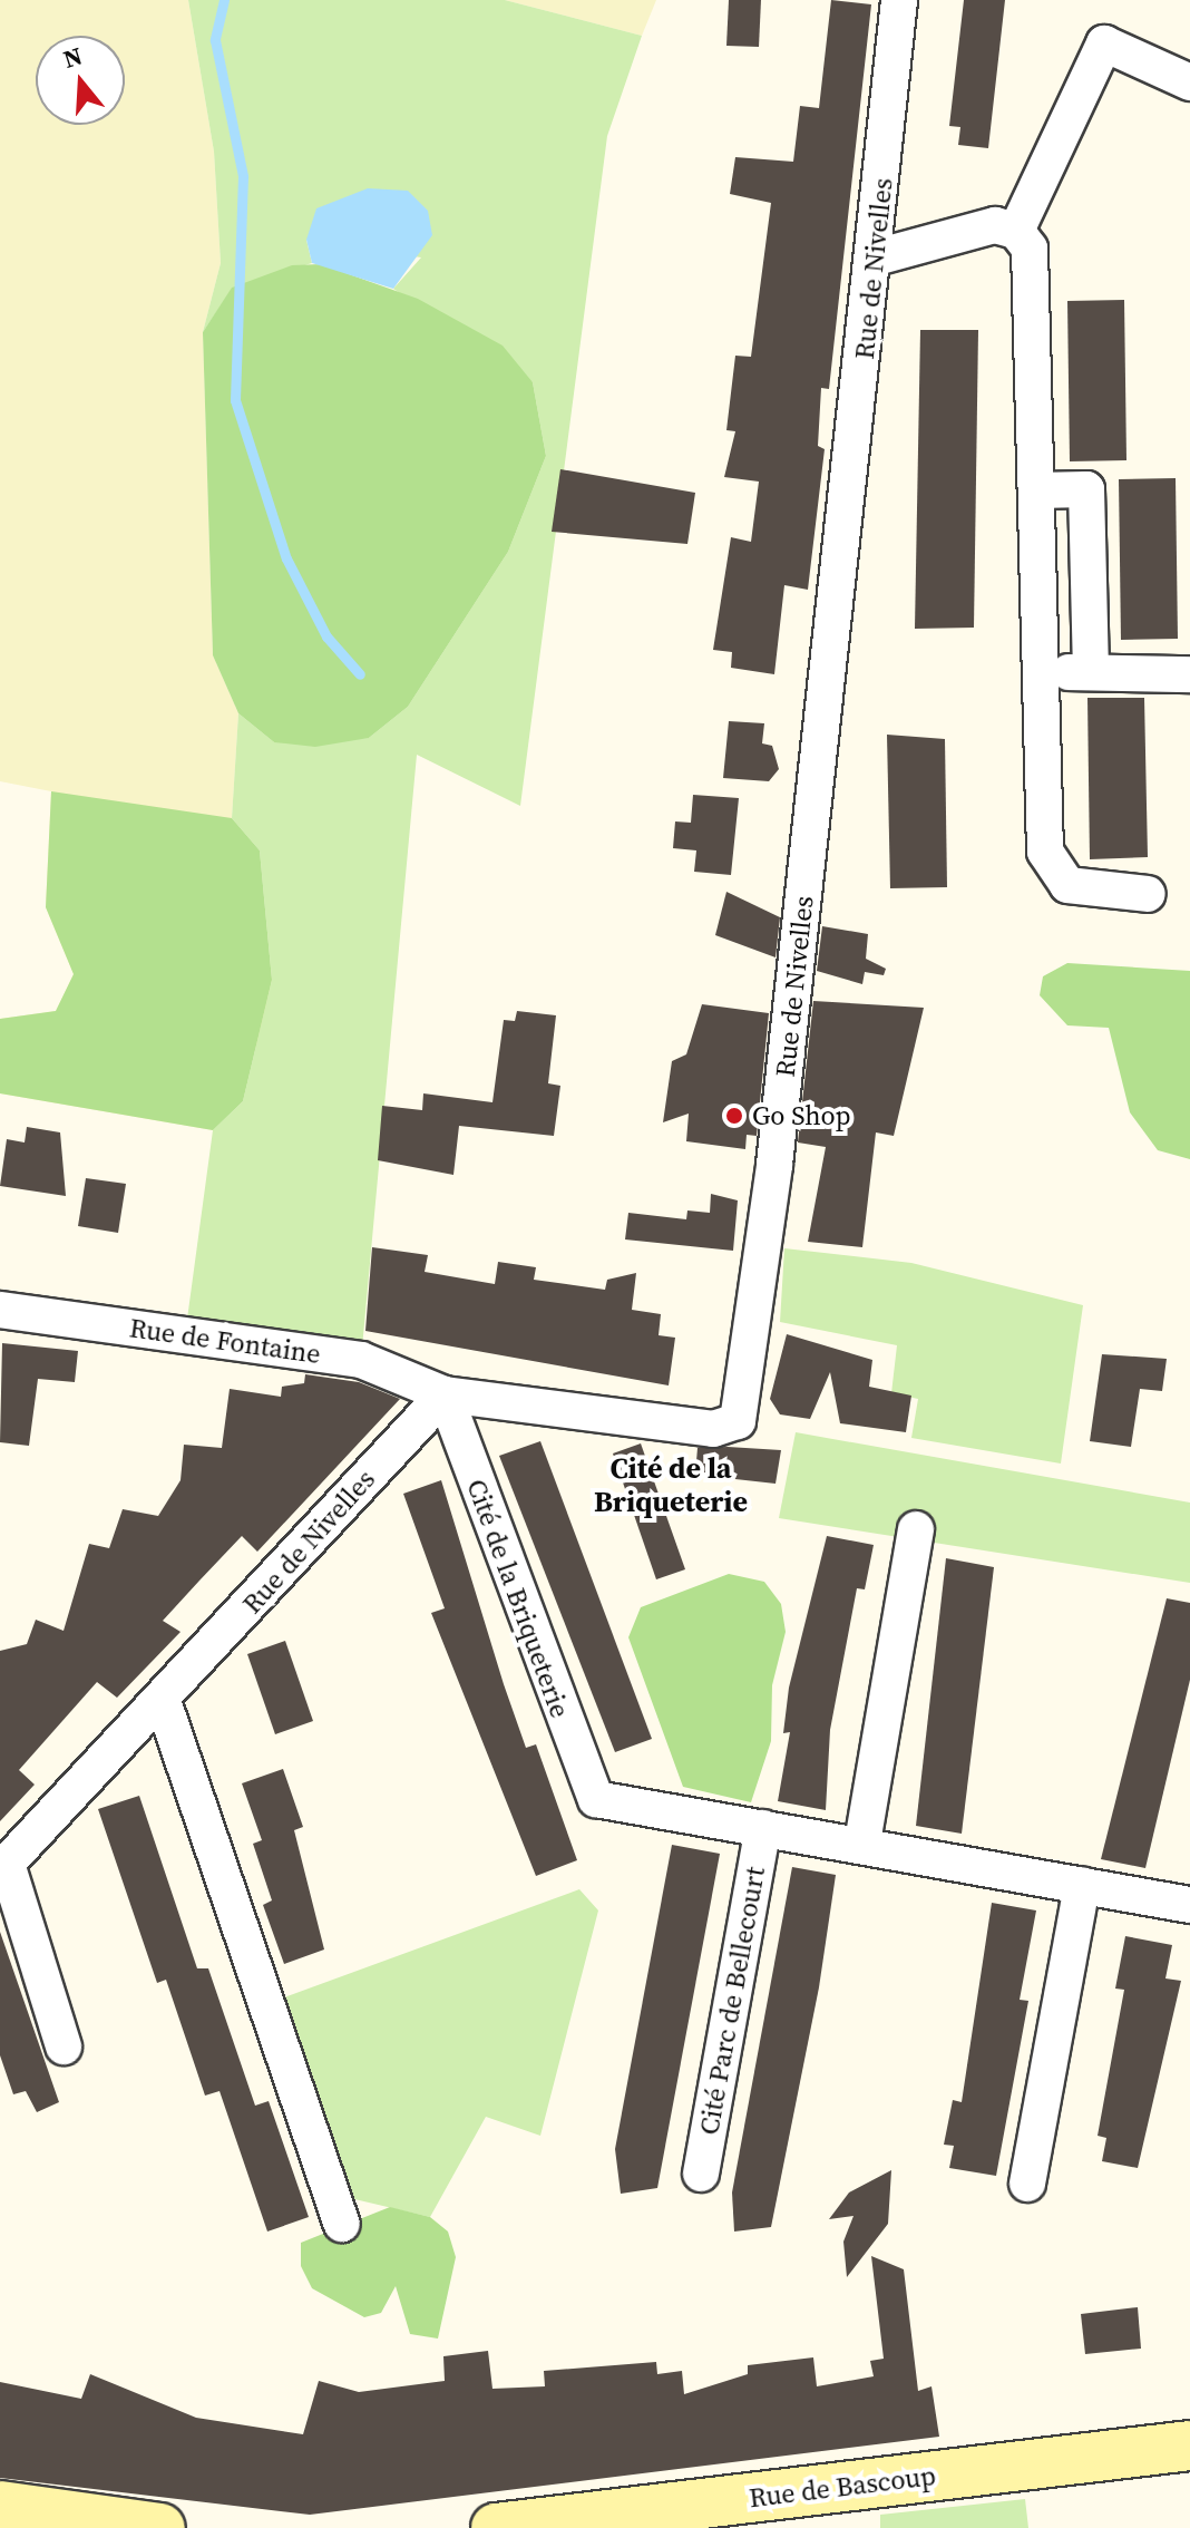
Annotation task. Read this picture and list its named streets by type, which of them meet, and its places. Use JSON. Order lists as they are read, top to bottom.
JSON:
{
  "streets": {
    "main road": ["Rue de Bascoup"],
    "street": [
      "Rue de Nivelles",
      "Rue de Fontaine",
      "Cité de la Briqueterie",
      "Cité Parc de Bellecourt"
    ]
  },
  "crossings": [
    ["Rue de Nivelles", "Rue de Fontaine"],
    ["Rue de Nivelles", "Cité de la Briqueterie"],
    ["Rue de Fontaine", "Cité de la Briqueterie"],
    ["Cité de la Briqueterie", "Cité Parc de Bellecourt"]
  ],
  "districts": ["Cité de la Briqueterie"],
  "places": ["Go Shop"],
  "north": "top"
}
